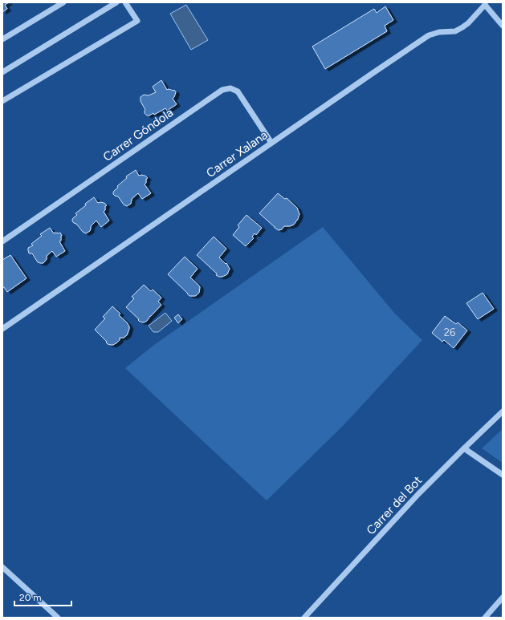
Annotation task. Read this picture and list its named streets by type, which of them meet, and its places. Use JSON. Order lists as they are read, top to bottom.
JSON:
{
  "streets": {
    "street": ["Carrer Góndola", "Carrer Xalana", "Carrer del Bot"]
  },
  "crossings": [
    ["Carrer Góndola", "Carrer Xalana"]
  ],
  "house_numbers": ["26"],
  "scale_bar": "20 m"
}
